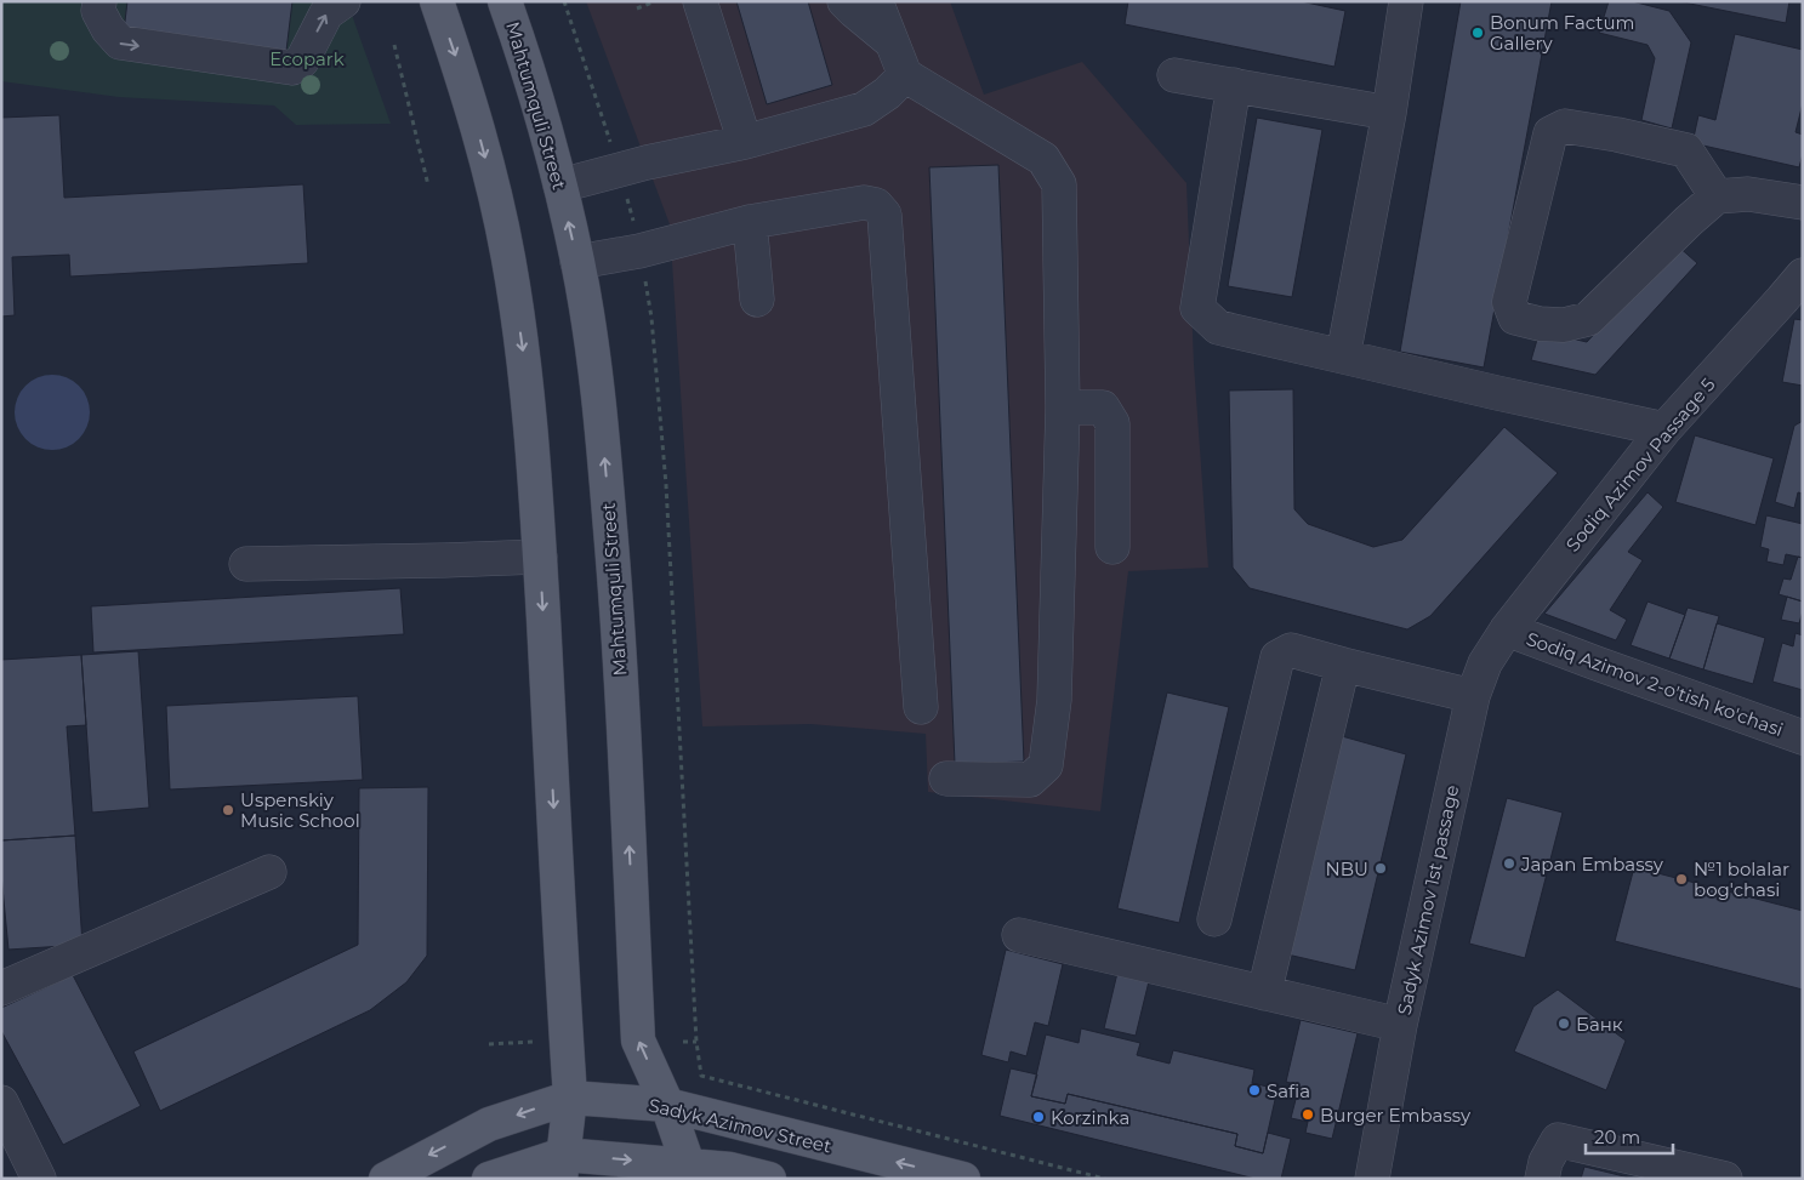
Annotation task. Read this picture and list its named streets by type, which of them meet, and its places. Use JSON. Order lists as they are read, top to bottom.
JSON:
{
  "streets": {
    "main road": ["Mahtumquli Street", "Sadyk Azimov Street"],
    "street": ["Sodiq Azimov Passage 5", "Sodiq Azimov 2-o'tish ko'chasi", "Sadyk Azimov 1st passage"]
  },
  "crossings": [
    ["Mahtumquli Street", "Sadyk Azimov Street"],
    ["Sodiq Azimov Passage 5", "Sodiq Azimov 2-o'tish ko'chasi"],
    ["Sodiq Azimov Passage 5", "Sadyk Azimov 1st passage"],
    ["Sodiq Azimov 2-o'tish ko'chasi", "Sadyk Azimov 1st passage"]
  ],
  "parks": ["Ecopark"],
  "places": [
    "Bonum Factum Gallery",
    "Uspenskiy Music School",
    "Japan Еmbassy",
    "NBU",
    "№1 bolalar bog'chasi",
    "Банк",
    "Safia",
    "Burger Embassy",
    "Korzinka"
  ],
  "scale_bar": "20 m"
}
